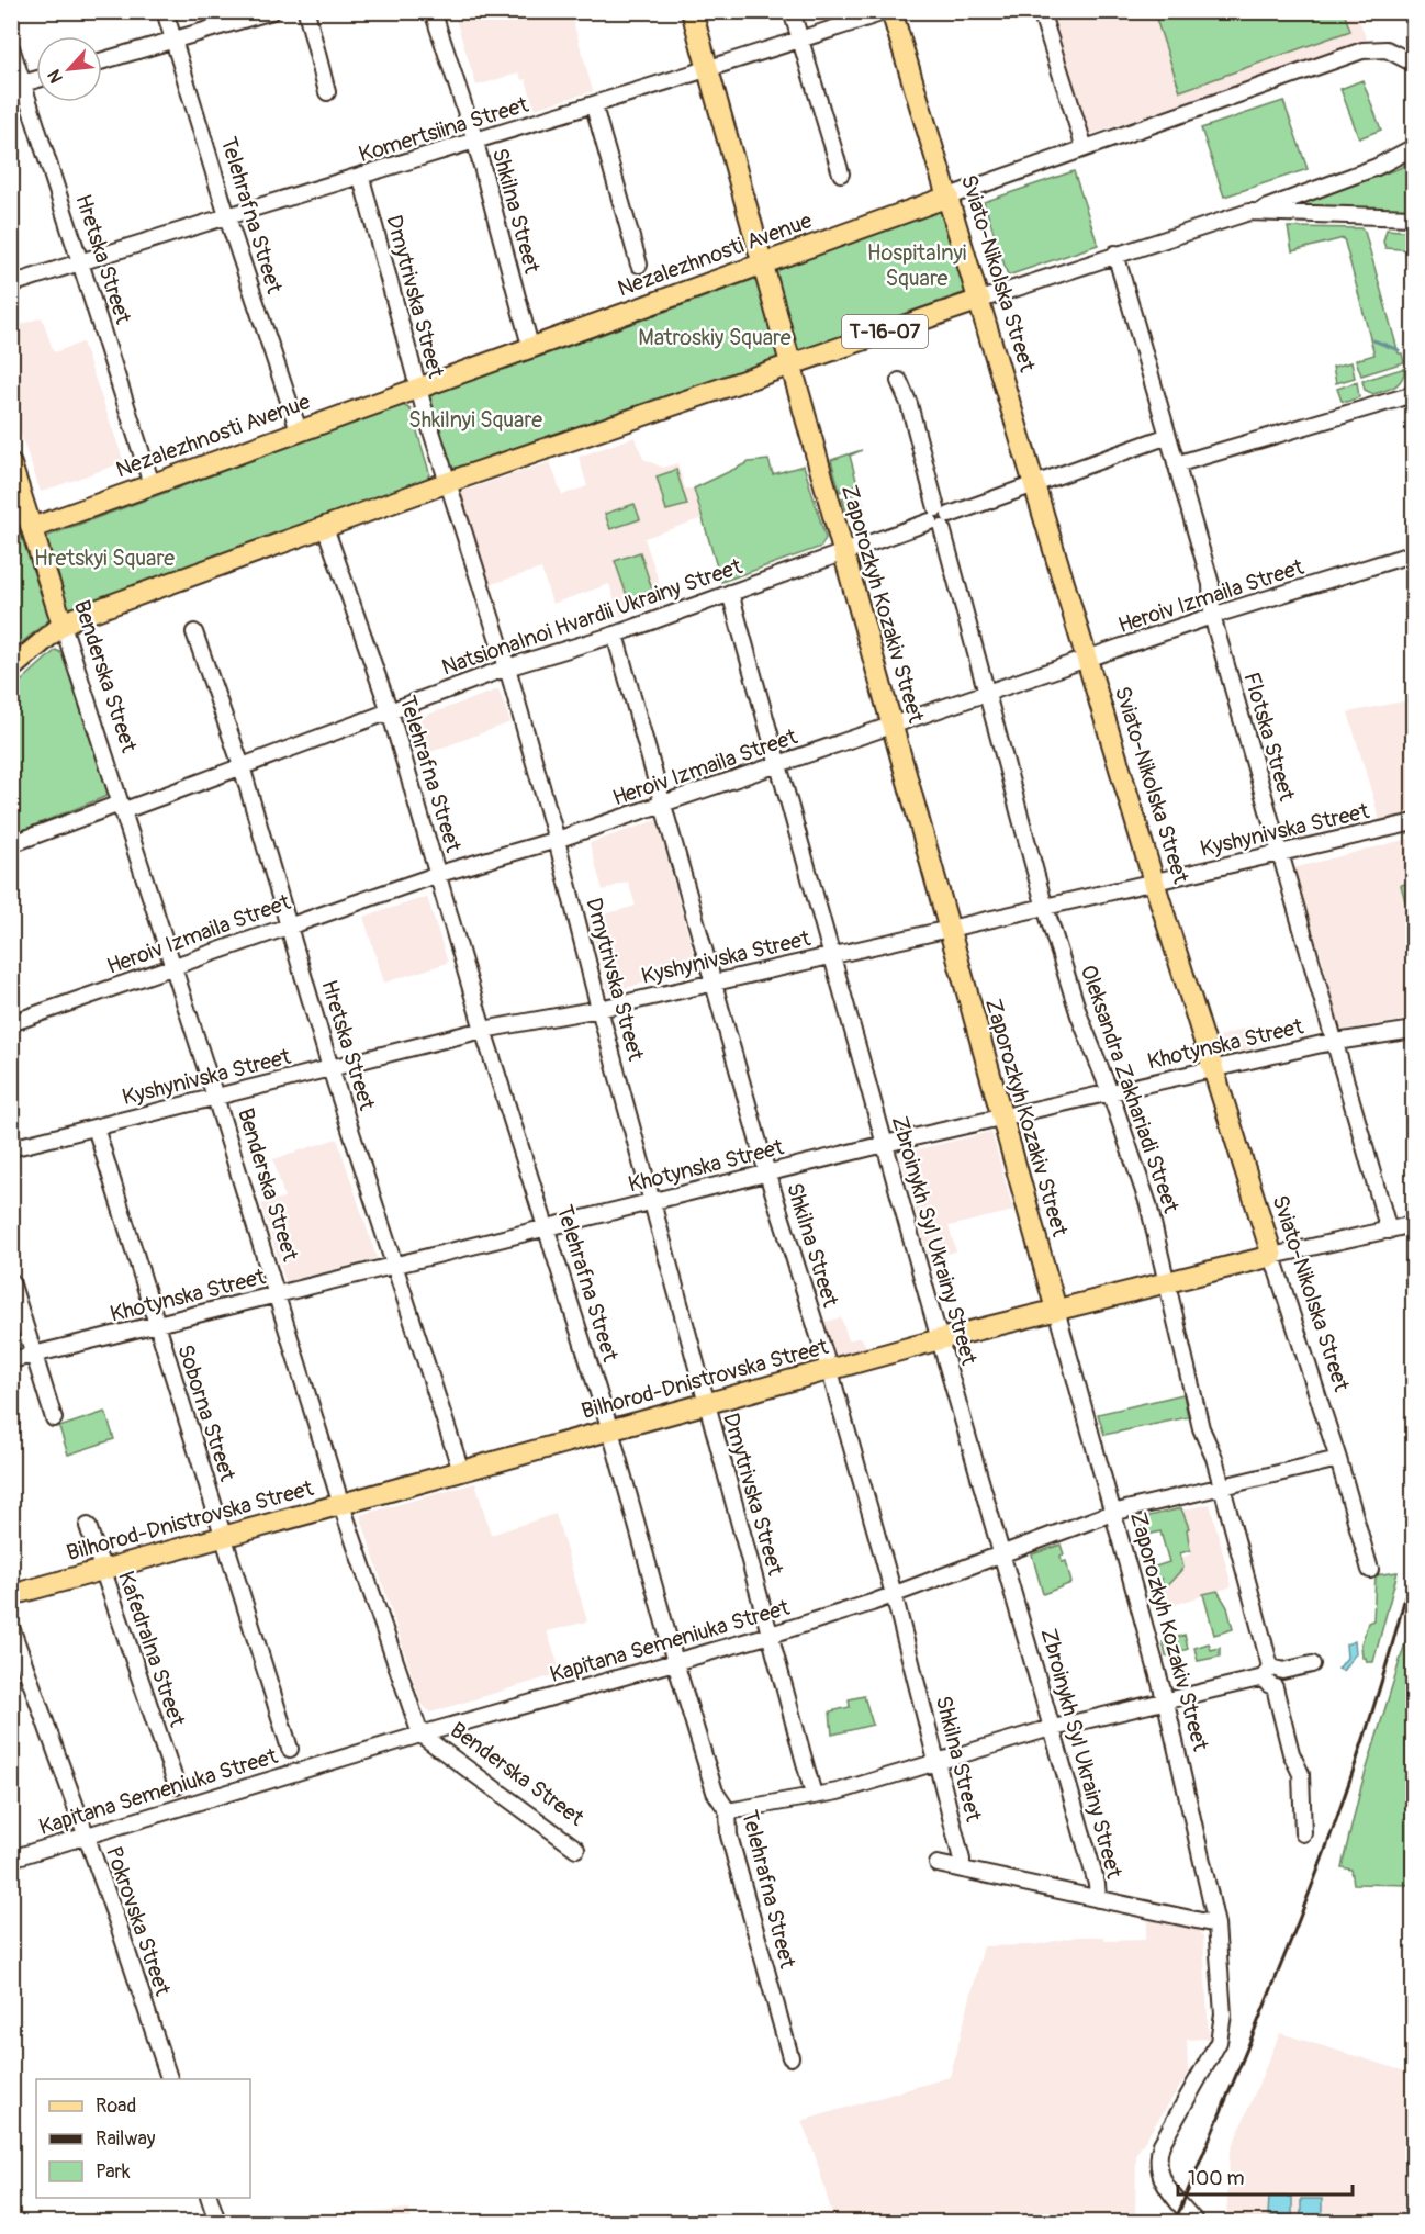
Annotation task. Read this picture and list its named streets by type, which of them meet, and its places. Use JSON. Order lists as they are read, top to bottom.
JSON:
{
  "streets": {
    "main road": [
      "Nezalezhnosti Avenue",
      "Sviato-Nikolska Street",
      "Т-16-07",
      "Zaporozkyh Kozakiv Street",
      "Benderska Street",
      "Bilhorod-Dnistrovska Street"
    ],
    "street": [
      "Komertsiina Street",
      "Shkilna Street",
      "Telehrafna Street",
      "Hretska Street",
      "Dmytrivska Street",
      "Heroiv Izmaila Street",
      "Natsionalnoi Hvardii Ukrainy Street",
      "Flotska Street",
      "Kyshynivska Street",
      "Khotynska Street",
      "Oleksandra Zakhariadi Street",
      "Zbroinykh Syl Ukrainy Street",
      "Soborna Street",
      "Kapitana Semeniuka Street",
      "Kafedralna Street",
      "Pokrovska Street"
    ]
  },
  "crossings": [
    ["Komertsiina Street", "Shkilna Street"],
    ["Komertsiina Street", "Telehrafna Street"],
    ["Komertsiina Street", "Hretska Street"],
    ["Komertsiina Street", "Sviato-Nikolska Street"],
    ["Komertsiina Street", "Dmytrivska Street"],
    ["Komertsiina Street", "Zaporozkyh Kozakiv Street"],
    ["Shkilna Street", "Nezalezhnosti Avenue"],
    ["Shkilna Street", "Heroiv Izmaila Street"],
    ["Shkilna Street", "Natsionalnoi Hvardii Ukrainy Street"],
    ["Shkilna Street", "Kyshynivska Street"],
    ["Shkilna Street", "Khotynska Street"],
    ["Shkilna Street", "Bilhorod-Dnistrovska Street"],
    ["Shkilna Street", "Kapitana Semeniuka Street"],
    ["Telehrafna Street", "Nezalezhnosti Avenue"],
    ["Telehrafna Street", "Heroiv Izmaila Street"],
    ["Telehrafna Street", "Natsionalnoi Hvardii Ukrainy Street"],
    ["Telehrafna Street", "Kyshynivska Street"],
    ["Telehrafna Street", "Khotynska Street"],
    ["Telehrafna Street", "Bilhorod-Dnistrovska Street"],
    ["Telehrafna Street", "Kapitana Semeniuka Street"],
    ["Nezalezhnosti Avenue", "Hretska Street"],
    ["Nezalezhnosti Avenue", "Sviato-Nikolska Street"],
    ["Nezalezhnosti Avenue", "Dmytrivska Street"],
    ["Nezalezhnosti Avenue", "Zaporozkyh Kozakiv Street"],
    ["Nezalezhnosti Avenue", "Benderska Street"],
    ["Hretska Street", "Heroiv Izmaila Street"],
    ["Hretska Street", "Natsionalnoi Hvardii Ukrainy Street"],
    ["Hretska Street", "Kyshynivska Street"],
    ["Hretska Street", "Khotynska Street"],
    ["Hretska Street", "Bilhorod-Dnistrovska Street"],
    ["Sviato-Nikolska Street", "Т-16-07"],
    ["Sviato-Nikolska Street", "Heroiv Izmaila Street"],
    ["Sviato-Nikolska Street", "Natsionalnoi Hvardii Ukrainy Street"],
    ["Sviato-Nikolska Street", "Kyshynivska Street"],
    ["Sviato-Nikolska Street", "Khotynska Street"],
    ["Sviato-Nikolska Street", "Bilhorod-Dnistrovska Street"],
    ["Sviato-Nikolska Street", "Kapitana Semeniuka Street"],
    ["Dmytrivska Street", "Heroiv Izmaila Street"],
    ["Dmytrivska Street", "Natsionalnoi Hvardii Ukrainy Street"],
    ["Dmytrivska Street", "Kyshynivska Street"],
    ["Dmytrivska Street", "Khotynska Street"],
    ["Dmytrivska Street", "Bilhorod-Dnistrovska Street"],
    ["Dmytrivska Street", "Kapitana Semeniuka Street"],
    ["Т-16-07", "Zaporozkyh Kozakiv Street"],
    ["Heroiv Izmaila Street", "Zaporozkyh Kozakiv Street"],
    ["Heroiv Izmaila Street", "Benderska Street"],
    ["Heroiv Izmaila Street", "Flotska Street"],
    ["Heroiv Izmaila Street", "Oleksandra Zakhariadi Street"],
    ["Heroiv Izmaila Street", "Zbroinykh Syl Ukrainy Street"],
    ["Zaporozkyh Kozakiv Street", "Natsionalnoi Hvardii Ukrainy Street"],
    ["Zaporozkyh Kozakiv Street", "Kyshynivska Street"],
    ["Zaporozkyh Kozakiv Street", "Khotynska Street"],
    ["Zaporozkyh Kozakiv Street", "Bilhorod-Dnistrovska Street"],
    ["Zaporozkyh Kozakiv Street", "Kapitana Semeniuka Street"],
    ["Natsionalnoi Hvardii Ukrainy Street", "Benderska Street"],
    ["Natsionalnoi Hvardii Ukrainy Street", "Flotska Street"],
    ["Natsionalnoi Hvardii Ukrainy Street", "Oleksandra Zakhariadi Street"],
    ["Natsionalnoi Hvardii Ukrainy Street", "Zbroinykh Syl Ukrainy Street"],
    ["Benderska Street", "Kyshynivska Street"],
    ["Benderska Street", "Khotynska Street"],
    ["Benderska Street", "Bilhorod-Dnistrovska Street"],
    ["Benderska Street", "Kapitana Semeniuka Street"],
    ["Flotska Street", "Kyshynivska Street"],
    ["Flotska Street", "Khotynska Street"],
    ["Flotska Street", "Bilhorod-Dnistrovska Street"],
    ["Kyshynivska Street", "Oleksandra Zakhariadi Street"],
    ["Kyshynivska Street", "Zbroinykh Syl Ukrainy Street"],
    ["Kyshynivska Street", "Soborna Street"],
    ["Khotynska Street", "Oleksandra Zakhariadi Street"],
    ["Khotynska Street", "Zbroinykh Syl Ukrainy Street"],
    ["Khotynska Street", "Soborna Street"],
    ["Oleksandra Zakhariadi Street", "Bilhorod-Dnistrovska Street"],
    ["Oleksandra Zakhariadi Street", "Kapitana Semeniuka Street"],
    ["Zbroinykh Syl Ukrainy Street", "Bilhorod-Dnistrovska Street"],
    ["Zbroinykh Syl Ukrainy Street", "Kapitana Semeniuka Street"],
    ["Bilhorod-Dnistrovska Street", "Soborna Street"],
    ["Bilhorod-Dnistrovska Street", "Kafedralna Street"],
    ["Kapitana Semeniuka Street", "Pokrovska Street"]
  ],
  "parks": [
    "Hospitalnyi Square",
    "Matroskiy Square",
    "Shkilnyi Square",
    "Hretskyi Square"
  ],
  "legend": ["Road", "Railway", "Park"],
  "scale_bar": "100 m",
  "north": "bottom left"
}
